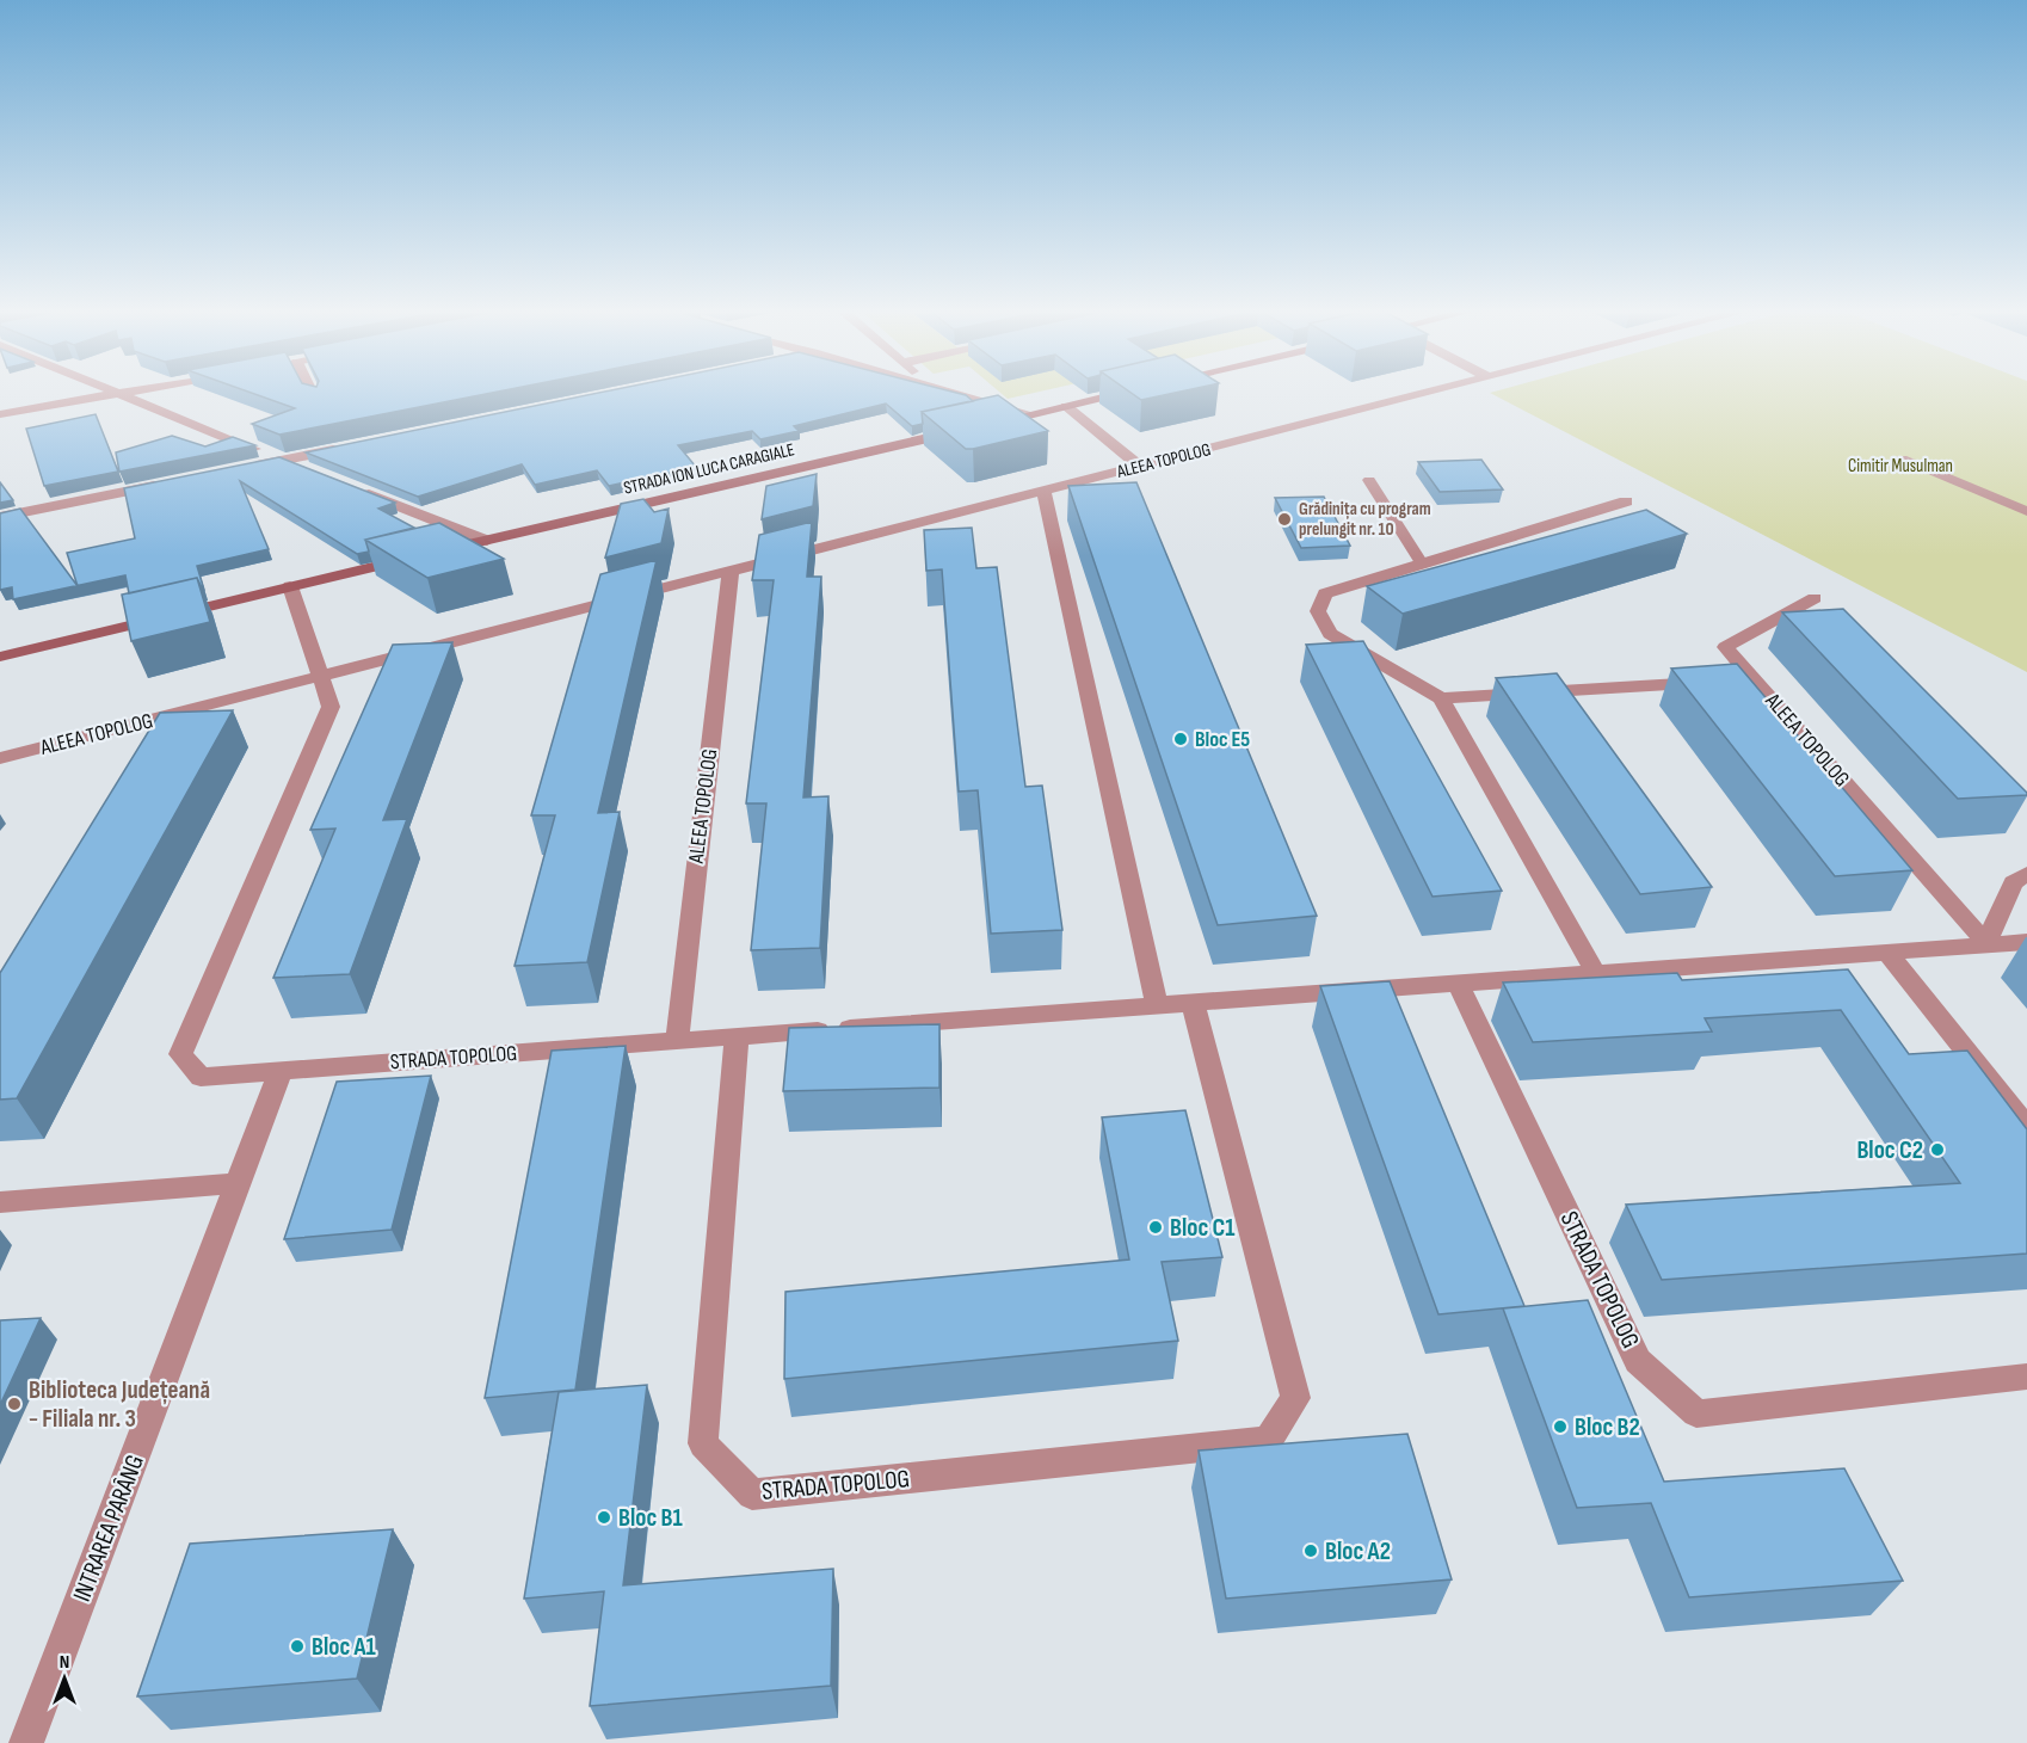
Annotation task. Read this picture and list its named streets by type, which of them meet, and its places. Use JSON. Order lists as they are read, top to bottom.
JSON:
{
  "streets": {
    "street": [
      "ALEEA TOPOLOG",
      "STRADA ION LUCA CARAGIALE",
      "STRADA TOPOLOG",
      "INTRAREA PARÂNG"
    ]
  },
  "crossings": [
    ["ALEEA TOPOLOG", "STRADA TOPOLOG"],
    ["STRADA TOPOLOG", "INTRAREA PARÂNG"]
  ],
  "parks": ["Cimitir Musulman"],
  "places": [
    "Grădinița cu program prelungit nr. 10",
    "Bloc E5",
    "Bloc C2",
    "Bloc C1",
    "Biblioteca Județeană - Filiala nr. 3",
    "Bloc B2",
    "Bloc B1",
    "Bloc A2",
    "Bloc A1"
  ],
  "north": "top"
}
